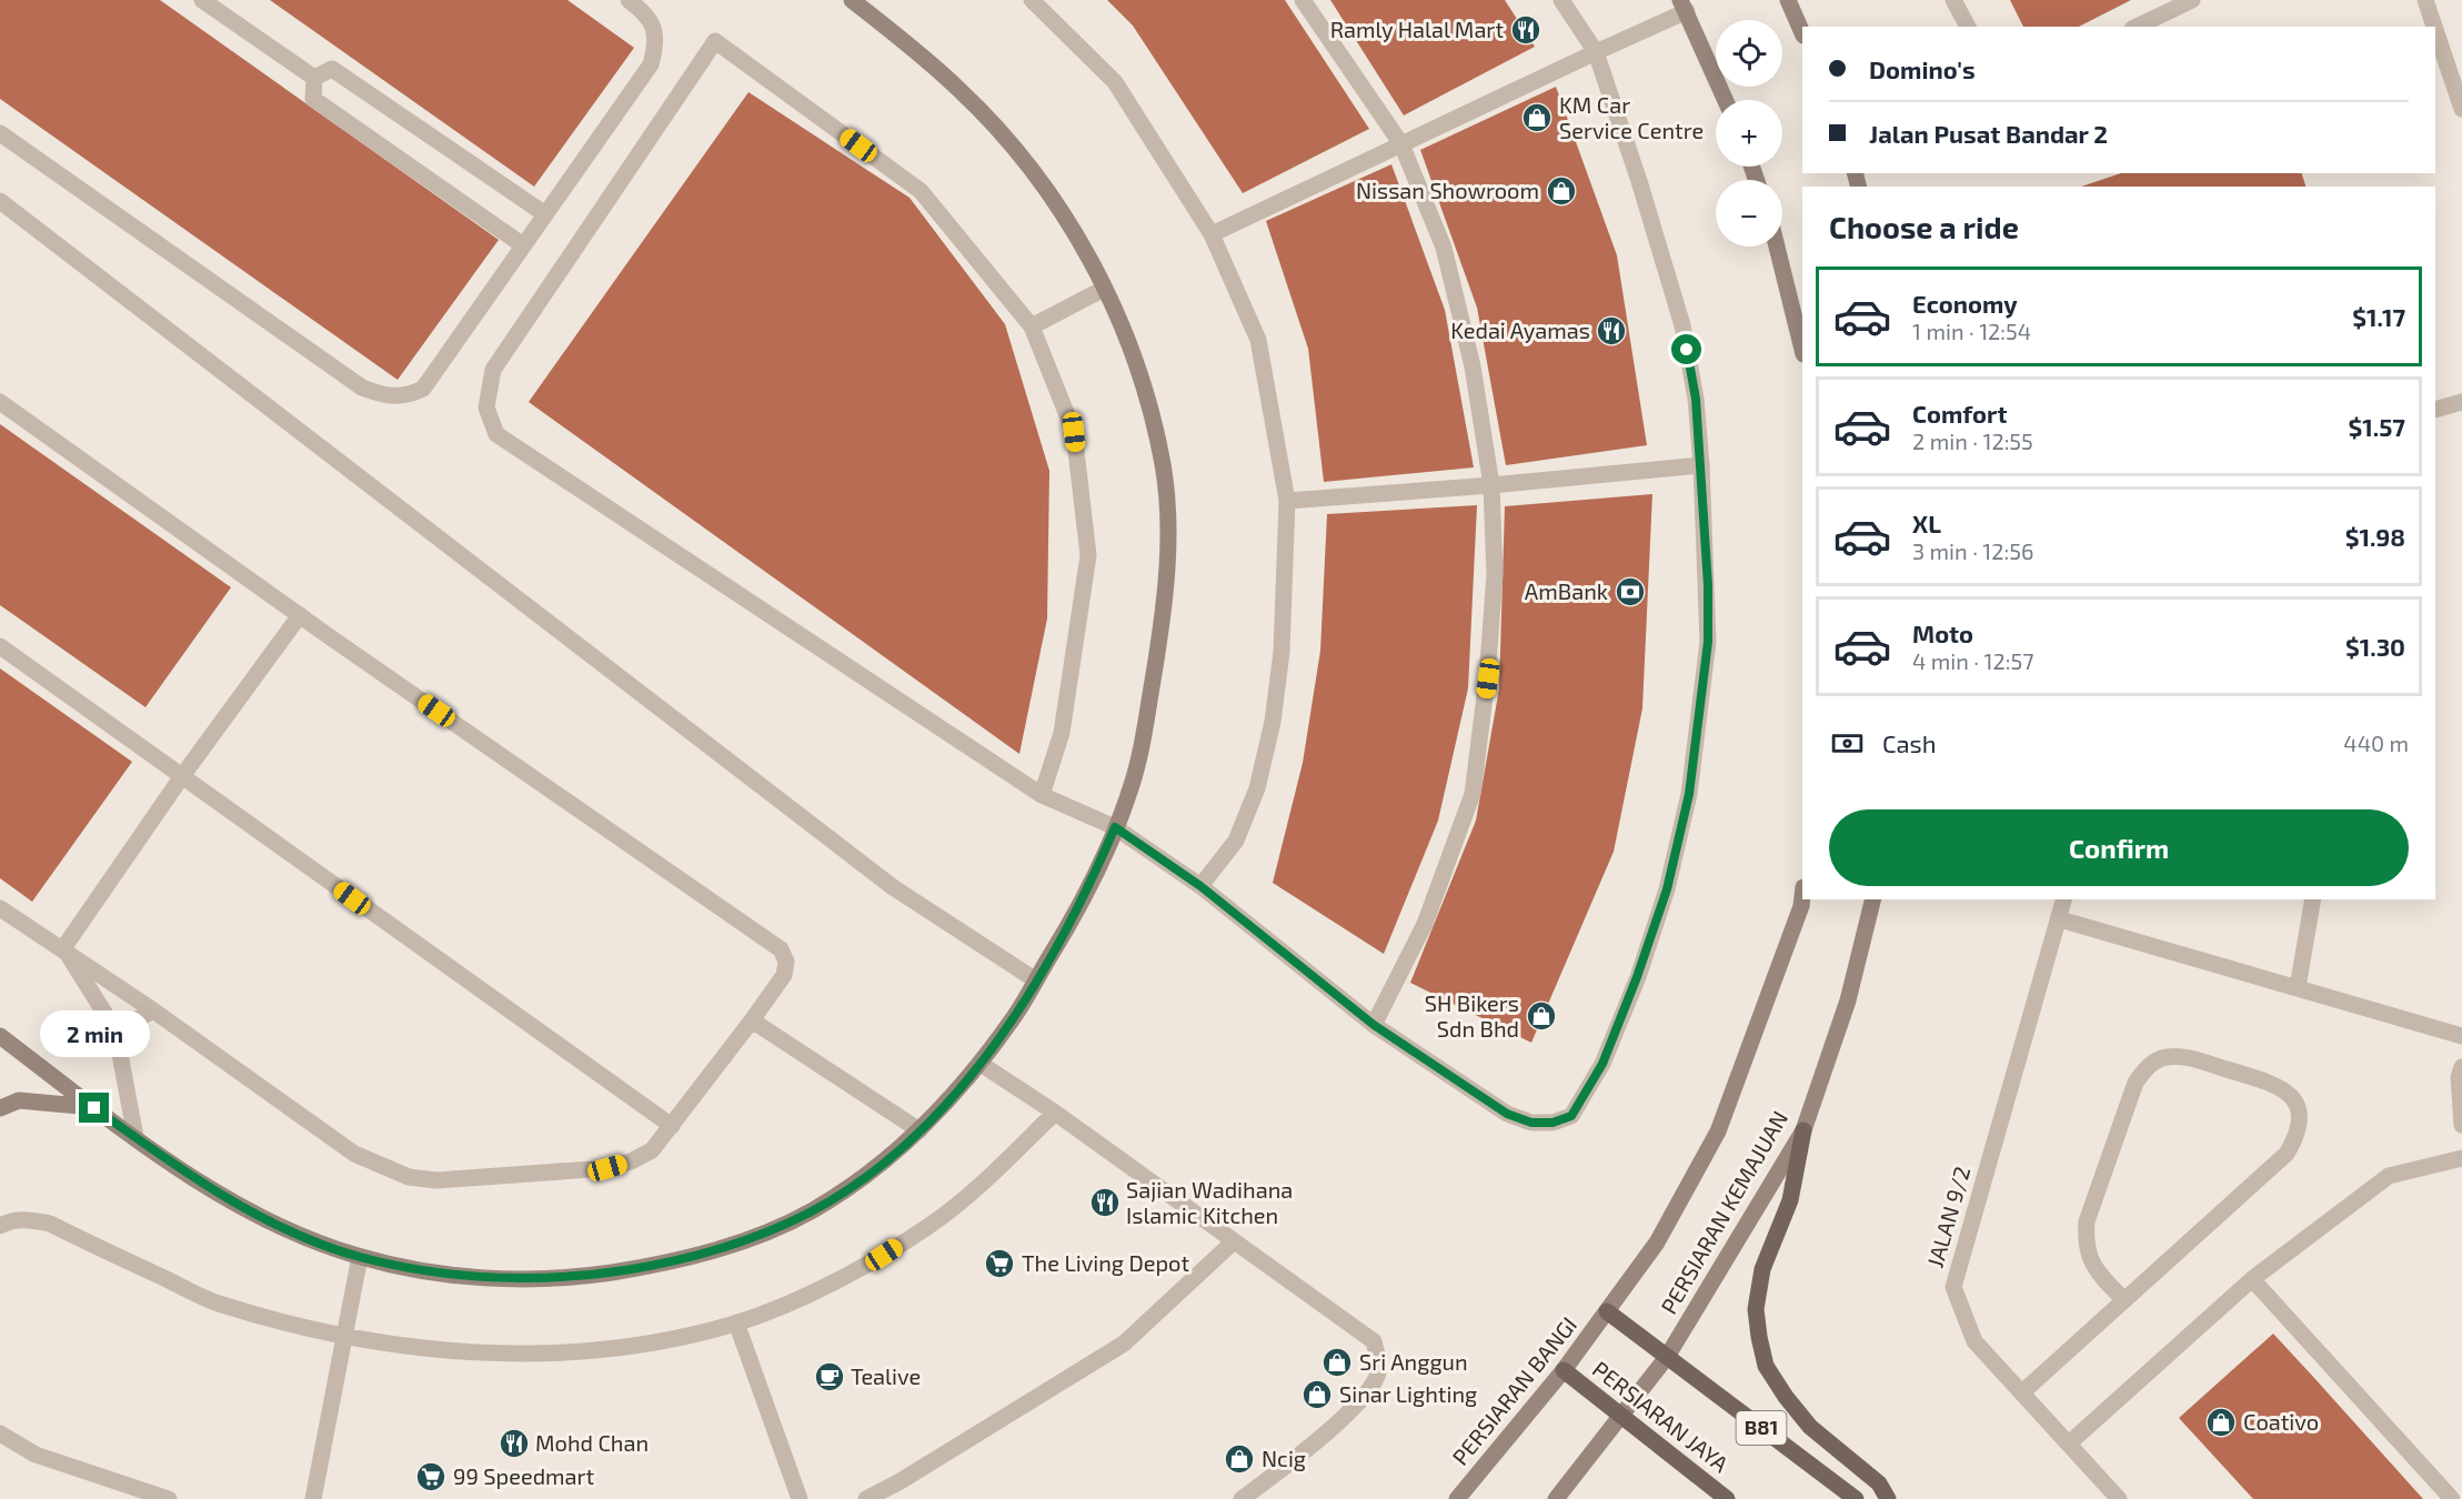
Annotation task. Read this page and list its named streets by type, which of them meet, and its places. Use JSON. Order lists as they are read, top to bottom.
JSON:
{
  "streets": {
    "main road": ["PERSIARAN JAYA", "B81"],
    "street": ["PERSIARAN KEMAJUAN", "JALAN 9/2", "PERSIARAN BANGI"]
  },
  "crossings": [
    ["PERSIARAN KEMAJUAN", "PERSIARAN BANGI"],
    ["PERSIARAN KEMAJUAN", "B81"],
    ["PERSIARAN BANGI", "PERSIARAN JAYA"]
  ],
  "places": {
    "restaurant": [
      "Ramly Halal Mart",
      "Kedai Ayamas",
      "Sajian Wadihana Islamic Kitchen",
      "Mohd Chan"
    ],
    "shop": [
      "KM Car Service Centre",
      "Nissan Showroom",
      "SH Bikers Sdn Bhd",
      "Sri Anggun",
      "Sinar Lighting",
      "Coativo",
      "Ncig"
    ],
    "bank": ["AmBank"],
    "supermarket": ["The Living Depot", "99 Speedmart"],
    "cafe": ["Tealive"]
  },
  "page": {
    "map_buttons": ["+", "−"],
    "banner": ["Domino's", "Jalan Pusat Bandar 2"],
    "heading": "Choose a ride",
    "list": [
      {
        "name": "Economy",
        "note": "1 min · 12:54",
        "value": "$1.17"
      },
      {
        "name": "Comfort",
        "note": "2 min · 12:55",
        "value": "$1.57"
      },
      {
        "name": "XL",
        "note": "3 min · 12:56",
        "value": "$1.98"
      },
      {
        "name": "Moto",
        "note": "4 min · 12:57",
        "value": "$1.30"
      }
    ],
    "pay": ["Cash", "440 m"],
    "buttons": "Confirm",
    "bubble": "2 min"
  }
}
